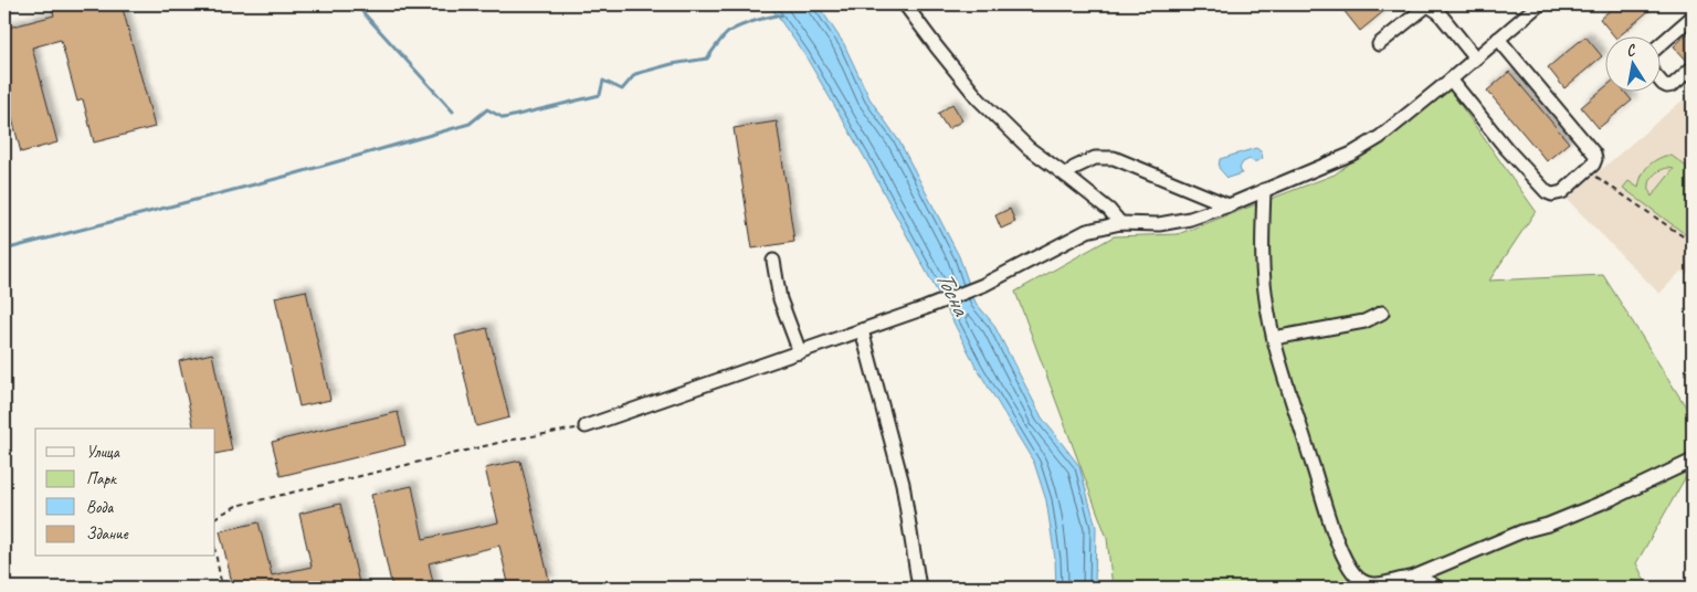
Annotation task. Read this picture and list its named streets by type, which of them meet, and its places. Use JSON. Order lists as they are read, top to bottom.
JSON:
{
  "water": ["Тосна"],
  "legend": [
    "Улица",
    "Парк",
    "Вода",
    "Здание"
  ],
  "north": "top"
}
